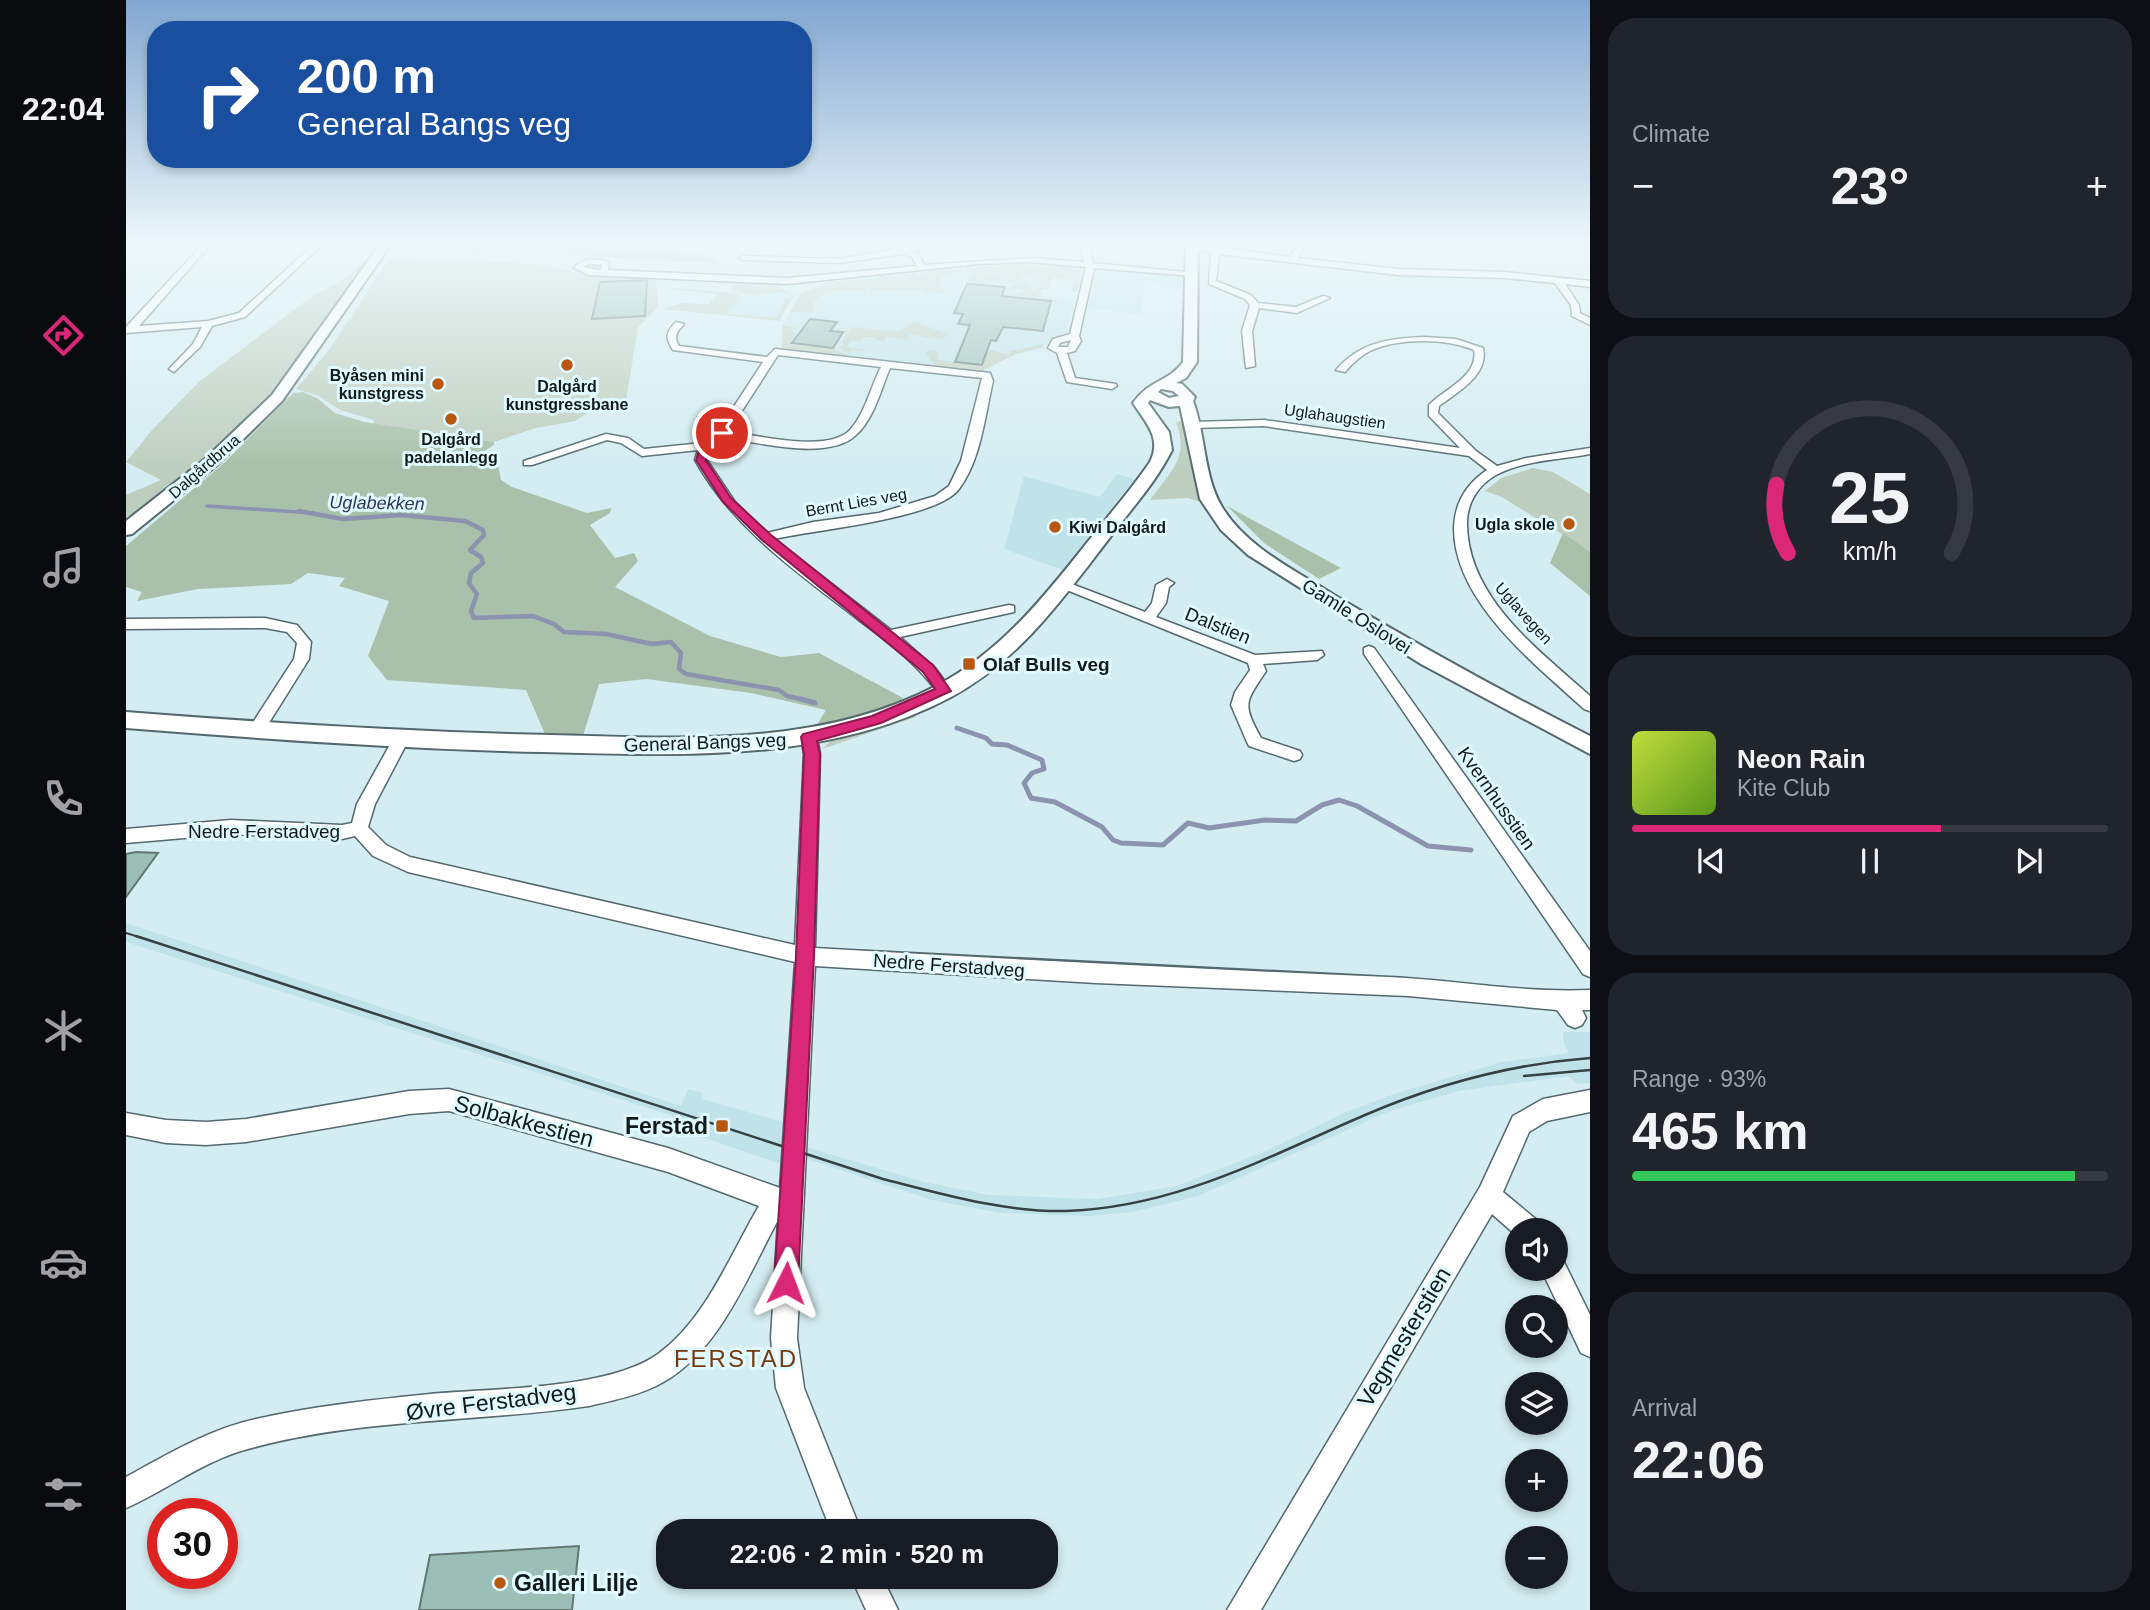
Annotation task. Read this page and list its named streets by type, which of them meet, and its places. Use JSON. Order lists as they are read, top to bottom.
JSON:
{
  "streets": {
    "street": [
      "Uglahaugstien",
      "Dalgårdbrua",
      "Bernt Lies veg",
      "Uglavegen",
      "Gamle Oslovei",
      "Dalstien",
      "General Bangs veg",
      "Kvernhusstien",
      "Nedre Ferstadveg",
      "Solbakkestien",
      "Vegmesterstien",
      "Øvre Ferstadveg"
    ]
  },
  "crossings": [
    ["Uglahaugstien", "Gamle Oslovei"],
    ["Dalstien", "General Bangs veg"],
    ["General Bangs veg", "Nedre Ferstadveg"],
    ["Solbakkestien", "Øvre Ferstadveg"]
  ],
  "districts": ["FERSTAD"],
  "water": ["Uglabekken"],
  "places": {
    "other": [
      "Dalgård kunstgressbane",
      "Byåsen mini kunstgress",
      "Dalgård padelanlegg",
      "Ugla skole",
      "Kiwi Dalgård",
      "Galleri Lilje"
    ],
    "transit": ["Olaf Bulls veg", "Ferstad"]
  },
  "page": {
    "tabs": "22:04",
    "tile": [
      "Climate",
      ["Range · 93%", "465 km"],
      ["Arrival", "22:06"]
    ],
    "turn": ["200 m", "General Bangs veg"],
    "heat": ["−", "23°", "+"],
    "song": ["Neon Rain", "Kite Club"],
    "map_buttons": ["+", "−"],
    "limit": "30",
    "trip": "22:06 · 2 min · 520 m",
    "gauge": ["25", "km/h"]
  }
}
